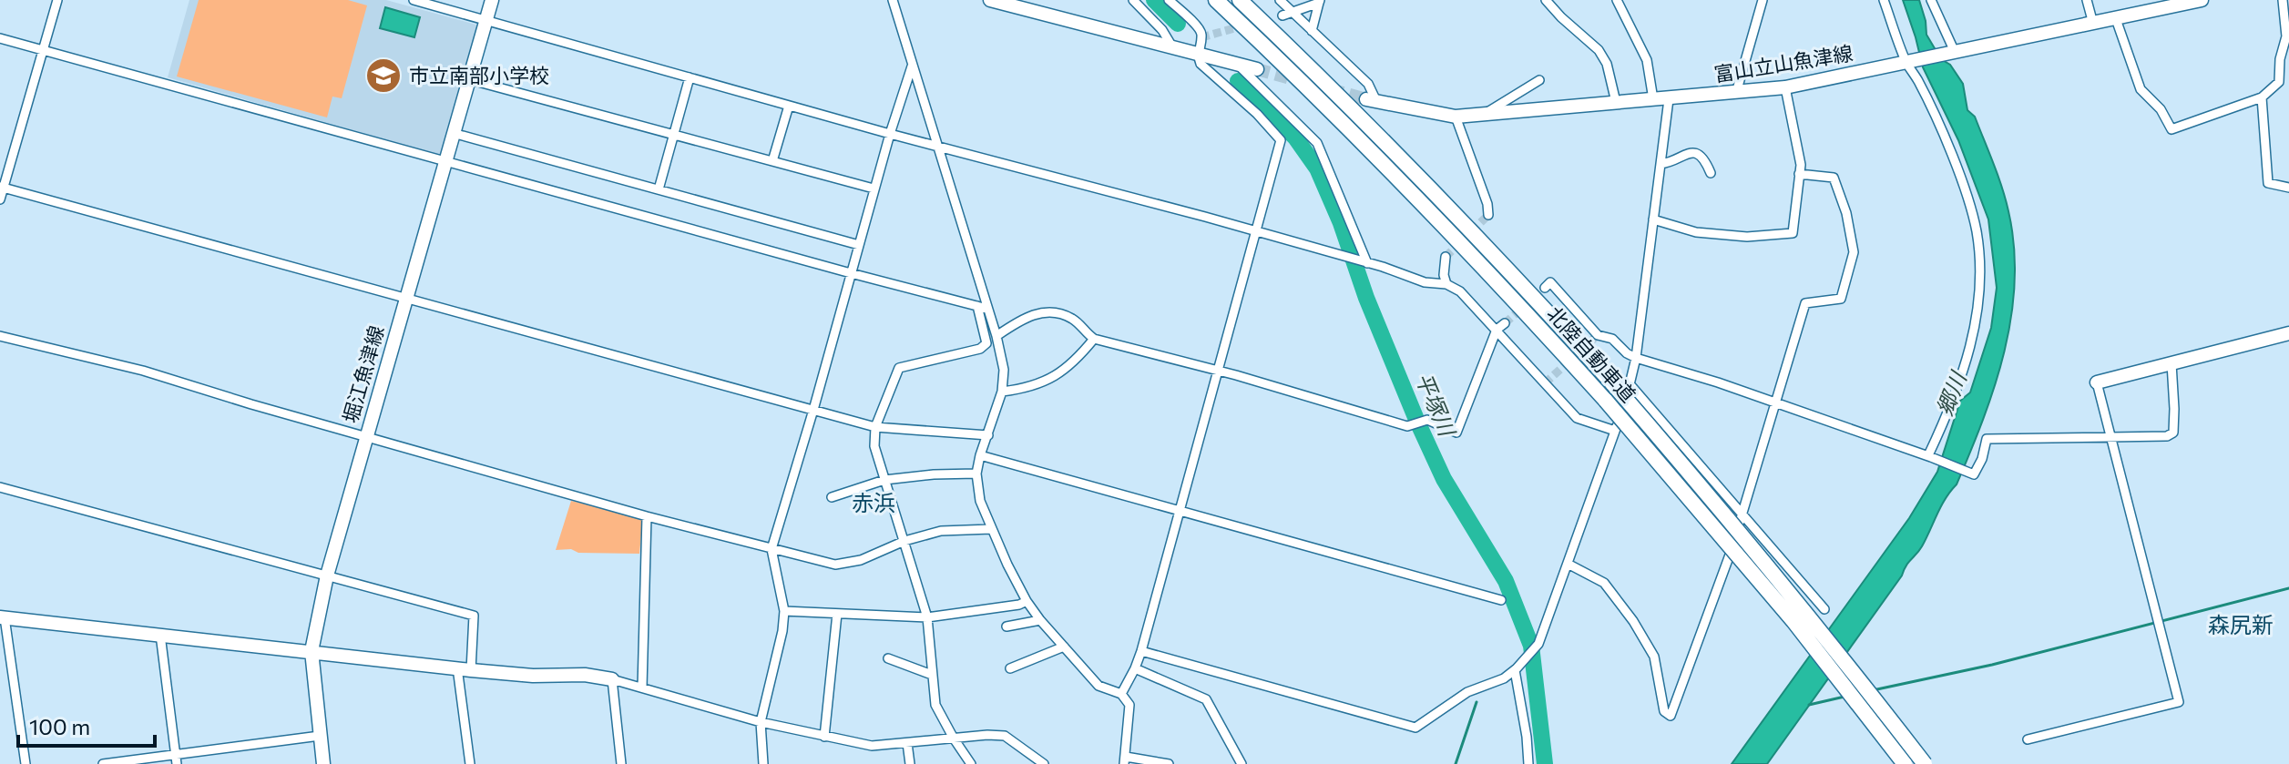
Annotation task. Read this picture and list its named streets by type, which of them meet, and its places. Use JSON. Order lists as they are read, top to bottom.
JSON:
{
  "streets": {
    "highway": ["北陸自動車道"],
    "main road": ["富山立山魚津線", "堀江魚津線"]
  },
  "districts": ["赤浜", "森尻新"],
  "water": ["郷川", "平塚川"],
  "places": {
    "school or university": ["市立南部小学校"]
  },
  "scale_bar": "100 m"
}
